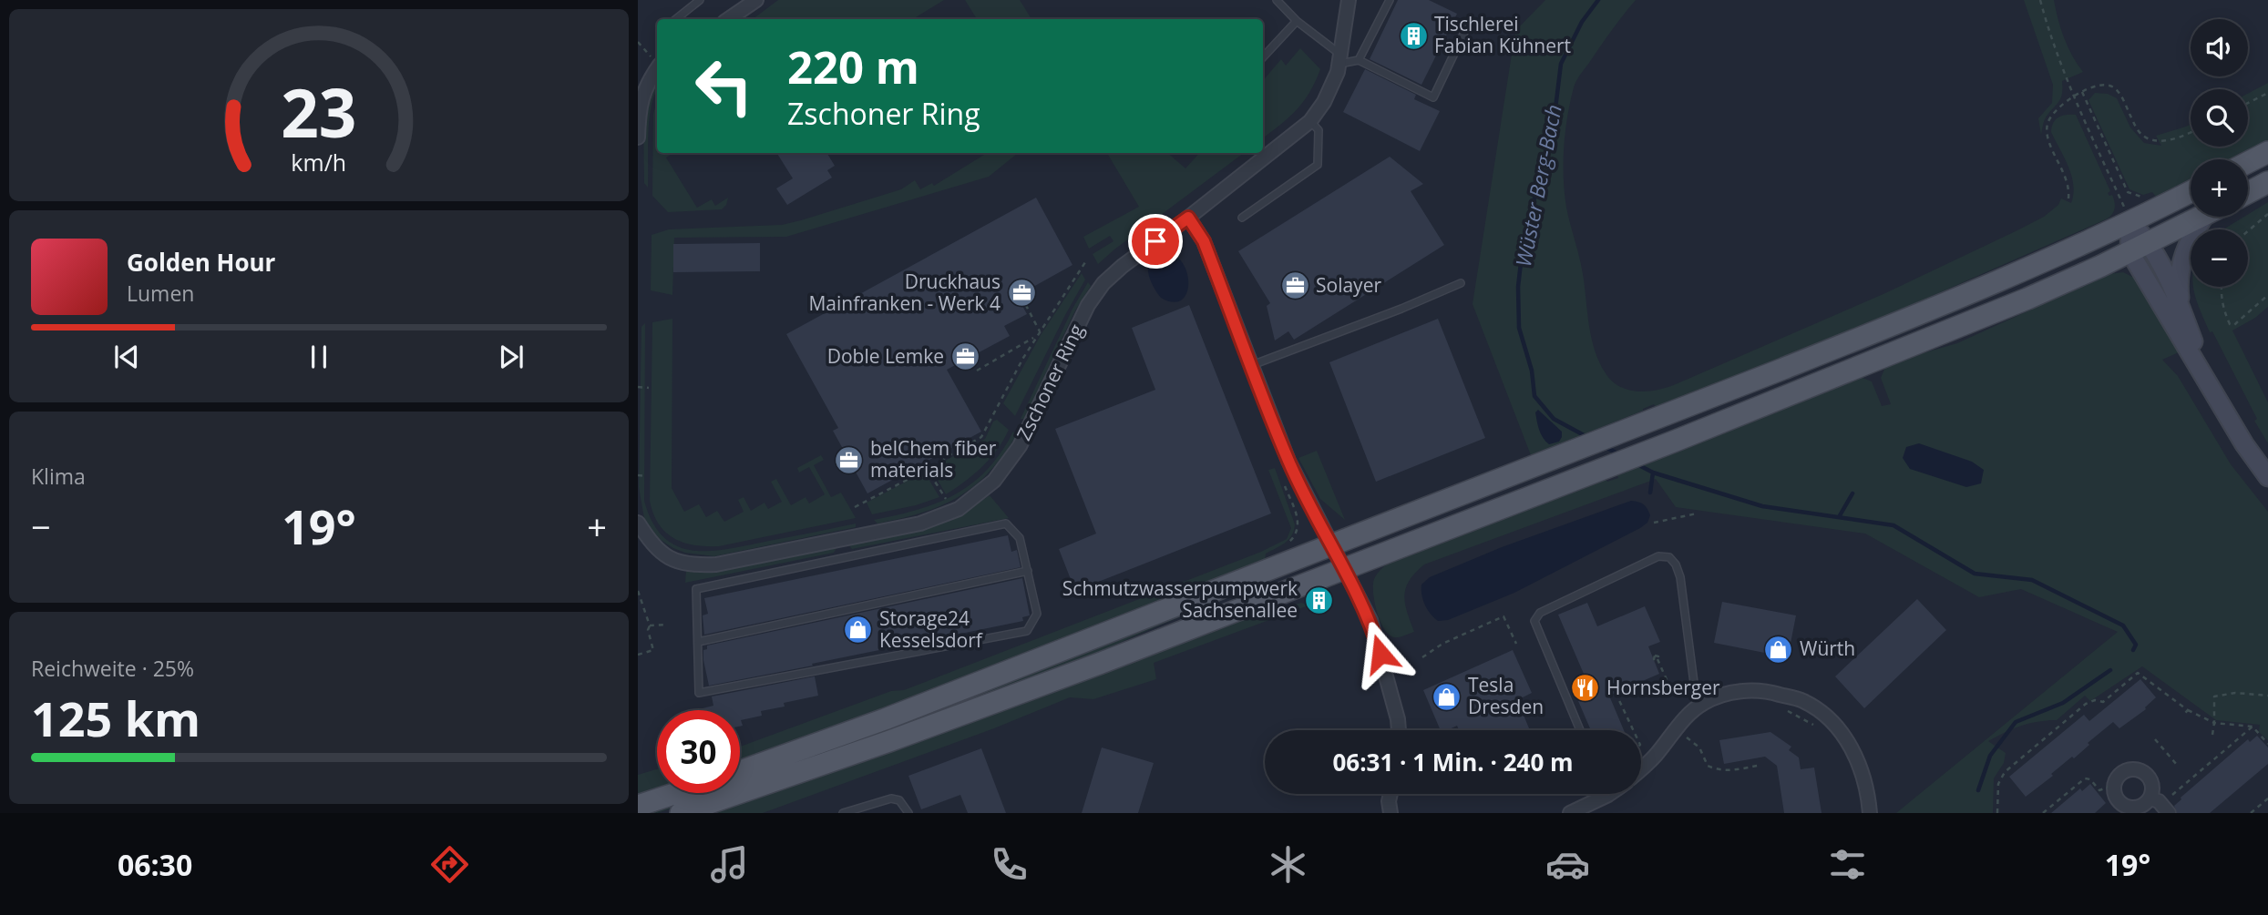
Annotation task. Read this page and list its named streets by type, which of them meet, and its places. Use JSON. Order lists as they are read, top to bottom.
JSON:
{
  "streets": {
    "street": ["Zschoner Ring"]
  },
  "water": ["Wüster Berg-Bach"],
  "places": {
    "building": ["Tischlerei Fabian Kühnert", "Schmutzwasserpumpwerk Sachsenallee"],
    "office": [
      "Solayer",
      "Druckhaus Mainfranken - Werk 4",
      "Doble Lemke",
      "belChem fiber materials"
    ],
    "shop": ["Storage24 Kesselsdorf", "Würth", "Tesla Dresden"],
    "restaurant": ["Hornsberger"]
  },
  "page": {
    "map_buttons": ["+", "−"],
    "turn": ["220 m", "Zschoner Ring"],
    "song": ["Golden Hour", "Lumen"],
    "tile": [
      "Klima",
      ["Reichweite · 25%", "125 km"]
    ],
    "heat": ["−", "19°", "+"],
    "limit": "30",
    "trip": "06:31 · 1 Min. · 240 m",
    "tabs": ["06:30", "19°"],
    "gauge": ["23", "km/h"]
  }
}
